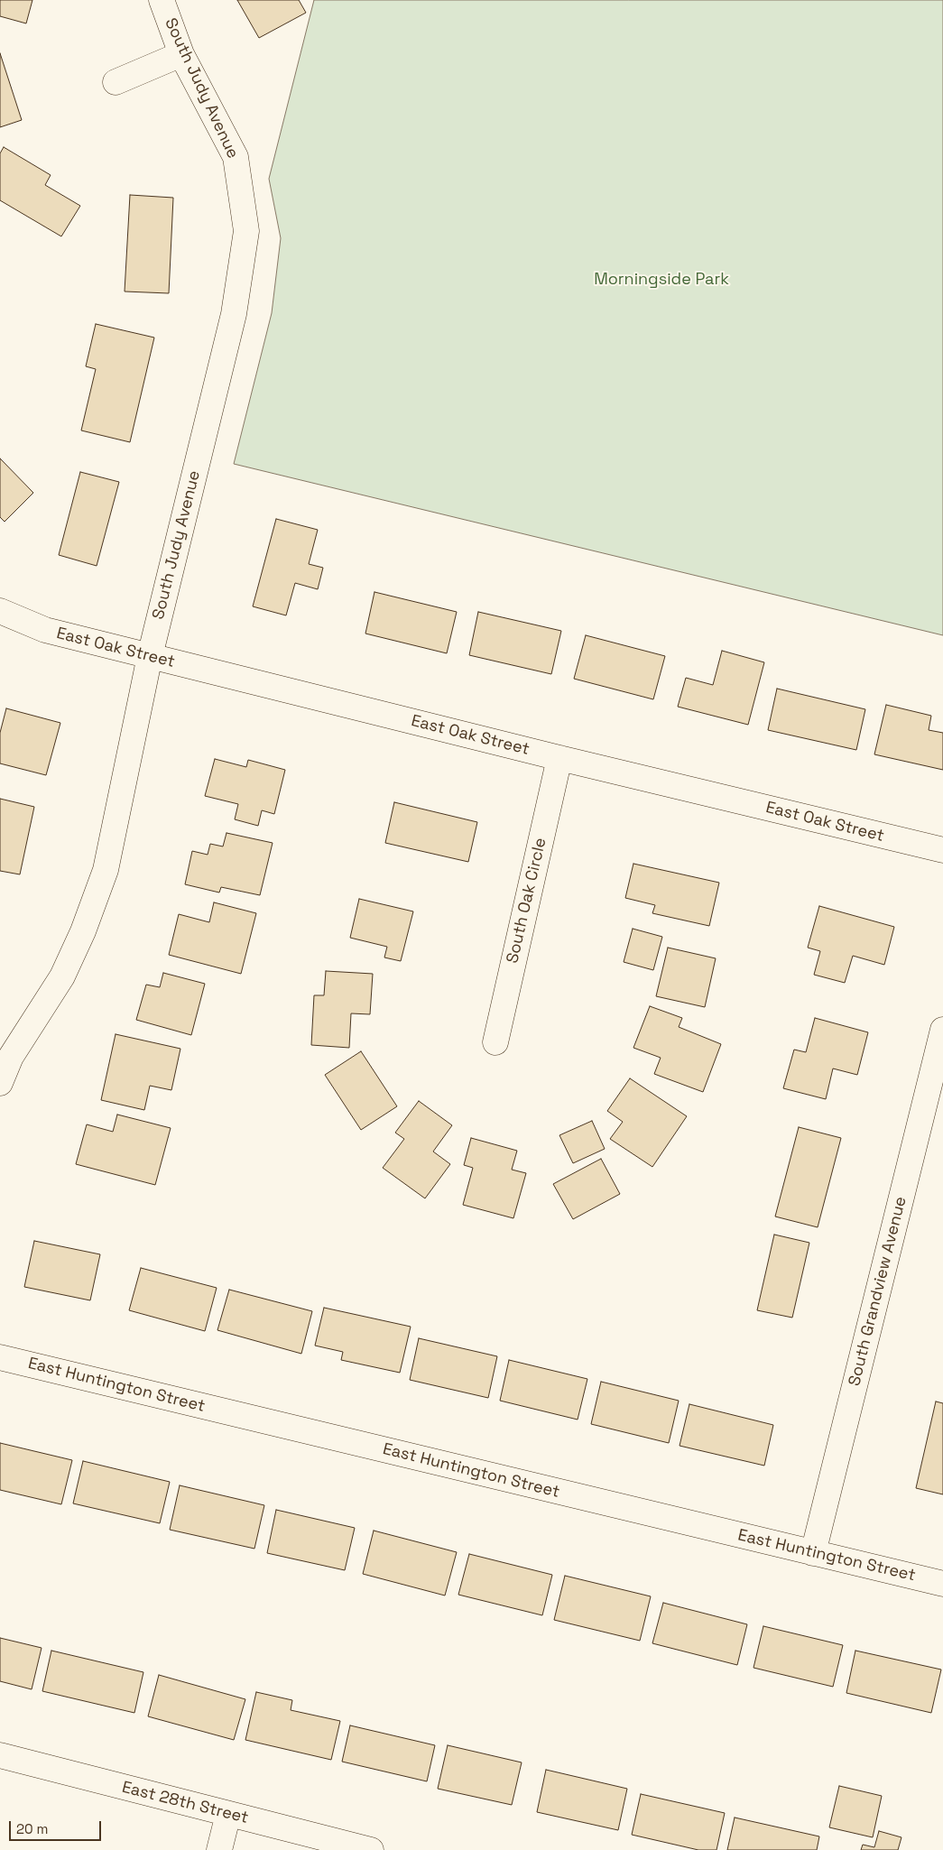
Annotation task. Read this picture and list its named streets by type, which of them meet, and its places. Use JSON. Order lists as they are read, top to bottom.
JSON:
{
  "streets": {
    "street": [
      "South Judy Avenue",
      "East Oak Street",
      "South Oak Circle",
      "South Grandview Avenue",
      "East Huntington Street",
      "East 28th Street"
    ]
  },
  "crossings": [
    ["South Judy Avenue", "East Oak Street"],
    ["East Oak Street", "South Oak Circle"],
    ["South Grandview Avenue", "East Huntington Street"]
  ],
  "parks": ["Morningside Park"],
  "scale_bar": "20 m"
}
